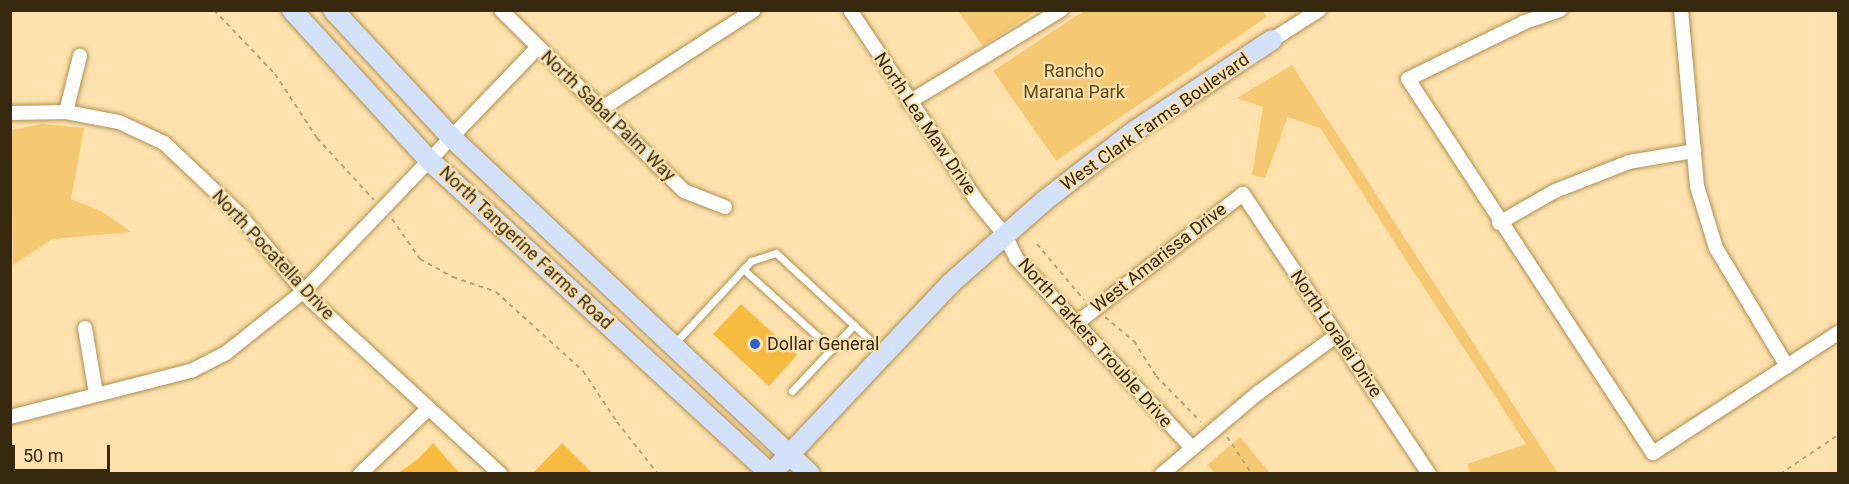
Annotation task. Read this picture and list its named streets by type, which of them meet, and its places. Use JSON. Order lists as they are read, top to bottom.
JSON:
{
  "streets": {
    "street": [
      "North Sabal Palm Way",
      "West Clark Farms Boulevard",
      "North Lea Maw Drive",
      "North Tangerine Farms Road",
      "North Pocatella Drive",
      "West Amarissa Drive",
      "North Loralei Drive",
      "North Parkers Trouble Drive"
    ]
  },
  "crossings": [
    ["West Clark Farms Boulevard", "North Lea Maw Drive"],
    ["West Clark Farms Boulevard", "North Tangerine Farms Road"],
    ["West Clark Farms Boulevard", "North Parkers Trouble Drive"],
    ["North Lea Maw Drive", "North Parkers Trouble Drive"],
    ["West Amarissa Drive", "North Loralei Drive"],
    ["West Amarissa Drive", "North Parkers Trouble Drive"]
  ],
  "parks": ["Rancho Marana Park"],
  "places": ["Dollar General"],
  "scale_bar": "50 m"
}
